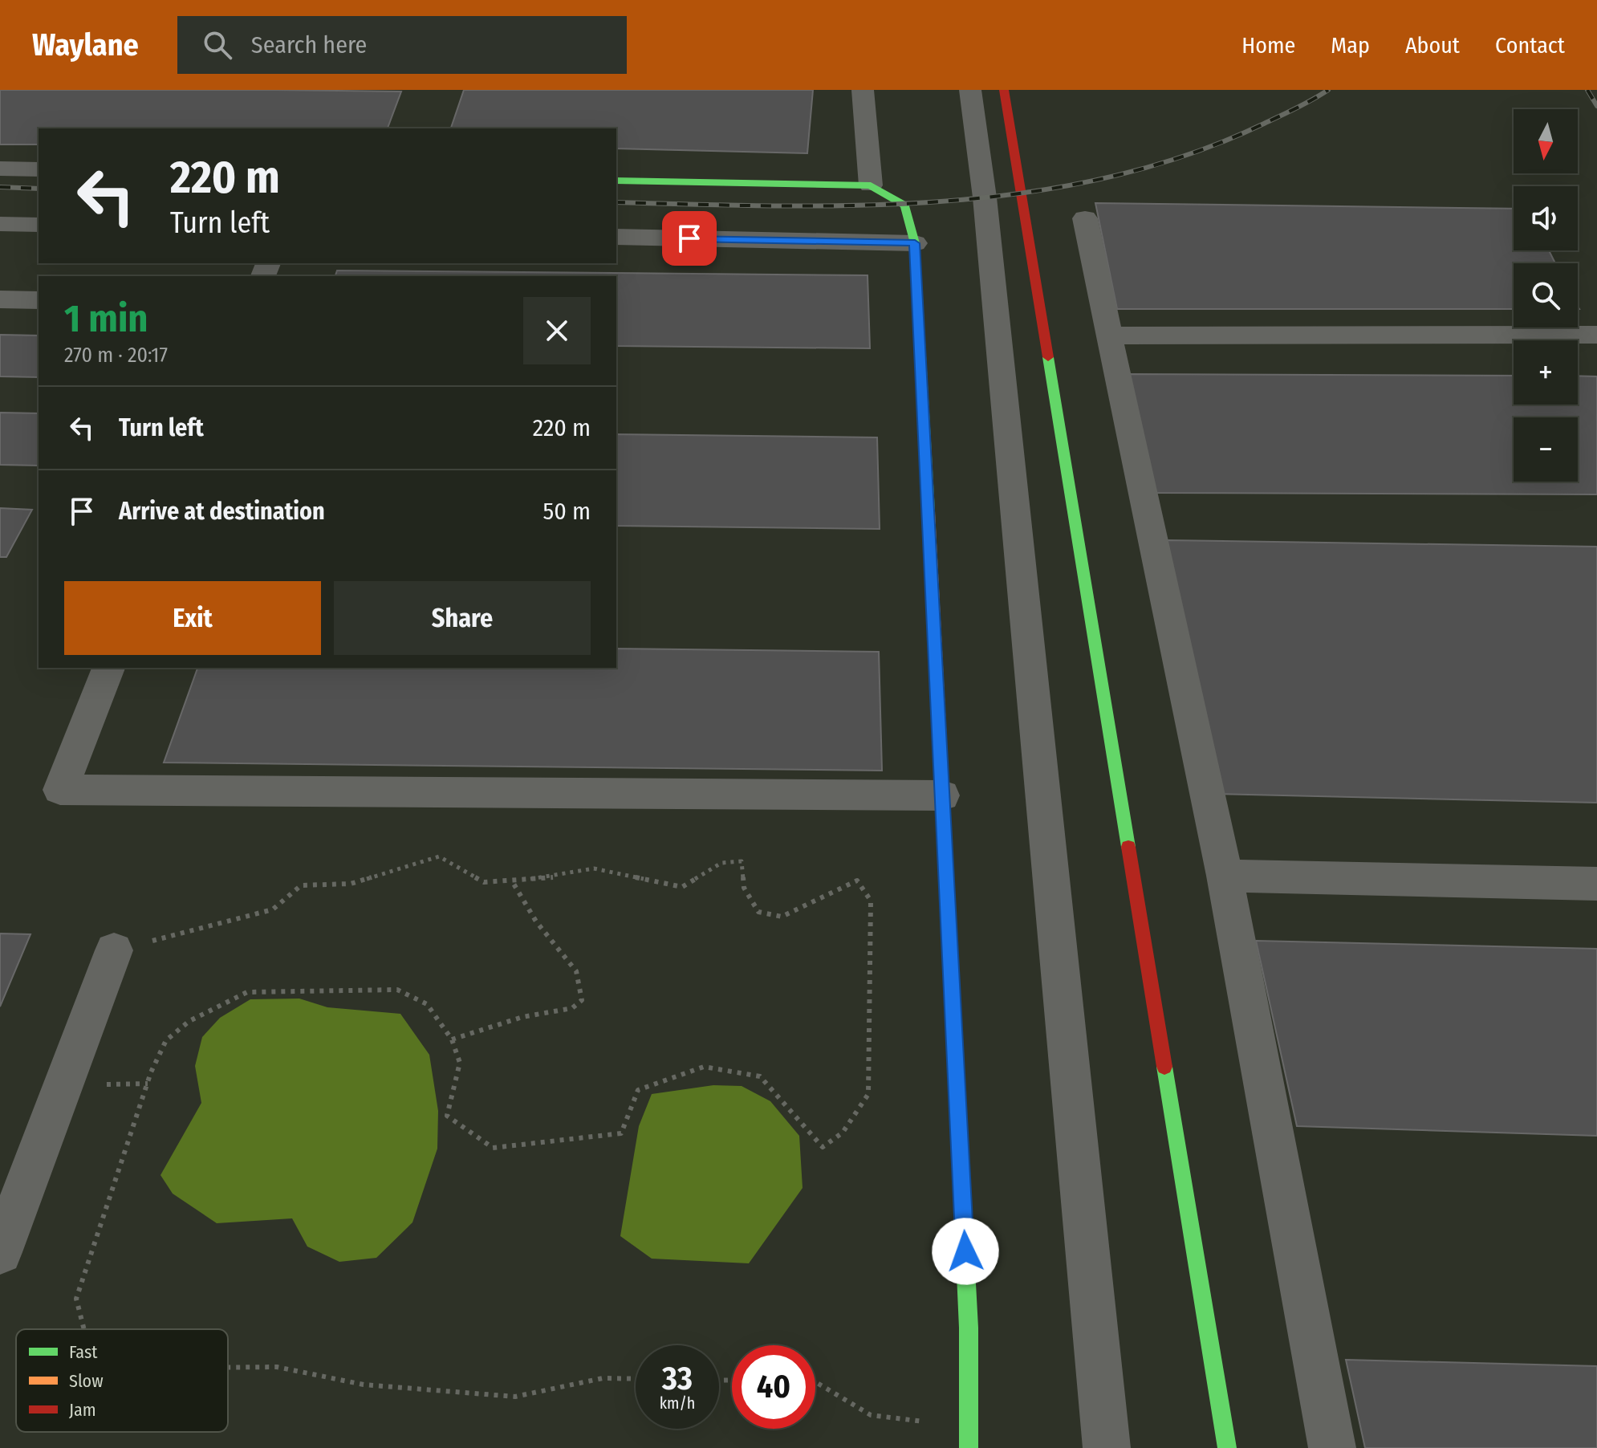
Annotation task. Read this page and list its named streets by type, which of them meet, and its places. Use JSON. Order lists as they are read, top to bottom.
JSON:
{
  "legend": ["Fast", "Slow", "Jam"],
  "north": "bottom",
  "page": {
    "header": "Waylane",
    "search": "Search here",
    "nav": [
      "Home",
      "Map",
      "About",
      "Contact"
    ],
    "map_buttons": ["+", "−"],
    "turn": ["220 m", "Turn left"],
    "heading": ["1 min", "270 m · 20:17"],
    "list": [
      {
        "name": "Turn left",
        "value": "220 m"
      },
      {
        "name": "Arrive at destination",
        "value": "50 m"
      }
    ],
    "buttons": ["Exit", "Share"],
    "speed": "33 km/h",
    "limit": "40"
  }
}
